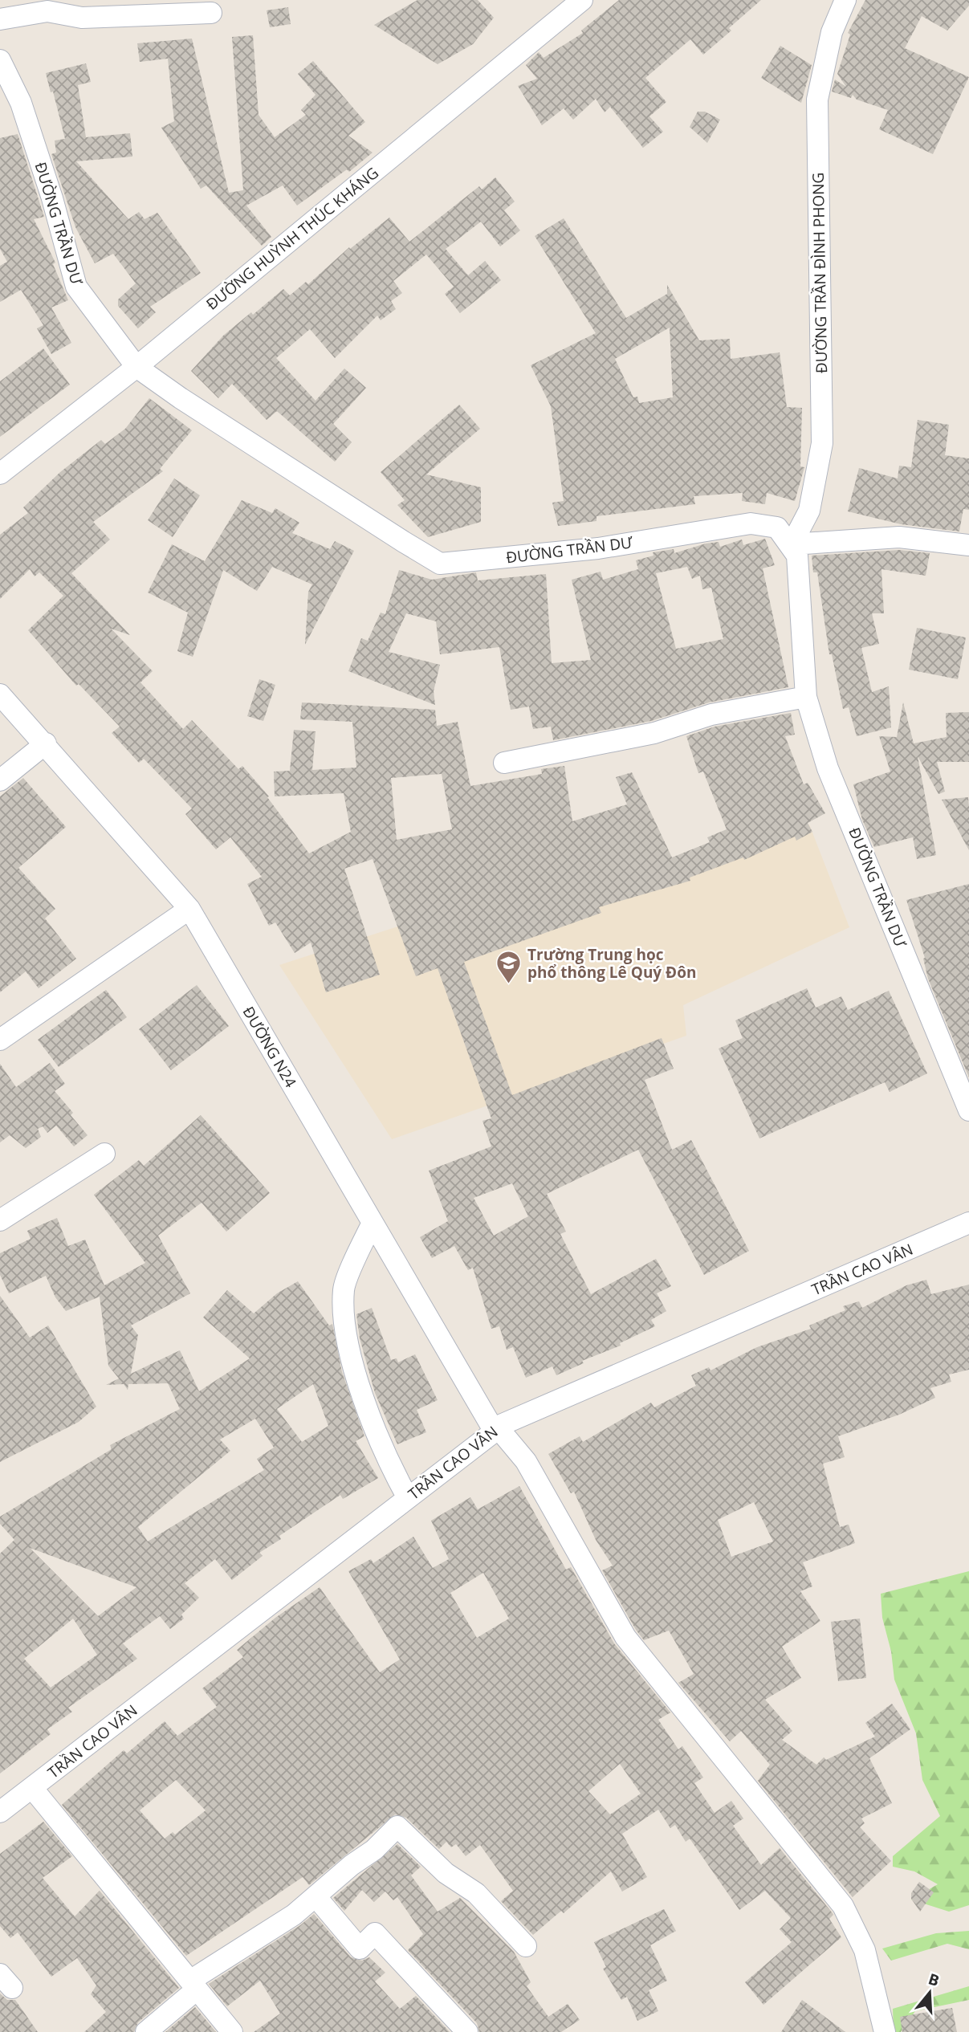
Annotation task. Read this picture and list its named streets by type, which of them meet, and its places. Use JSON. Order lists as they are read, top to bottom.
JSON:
{
  "streets": {
    "street": [
      "ĐƯỜNG TRẦN DƯ",
      "ĐƯỜNG HUỲNH THÚC KHÁNG",
      "ĐƯỜNG TRẦN ĐÌNH PHONG",
      "ĐƯỜNG N24",
      "TRẦN CAO VÂN"
    ]
  },
  "crossings": [
    ["ĐƯỜNG TRẦN DƯ", "ĐƯỜNG HUỲNH THÚC KHÁNG"],
    ["ĐƯỜNG TRẦN DƯ", "ĐƯỜNG TRẦN ĐÌNH PHONG"],
    ["ĐƯỜNG N24", "TRẦN CAO VÂN"]
  ],
  "places": {
    "school or university": ["Trường Trung học phổ thông Lê Quý Đôn"]
  },
  "north": "top"
}
